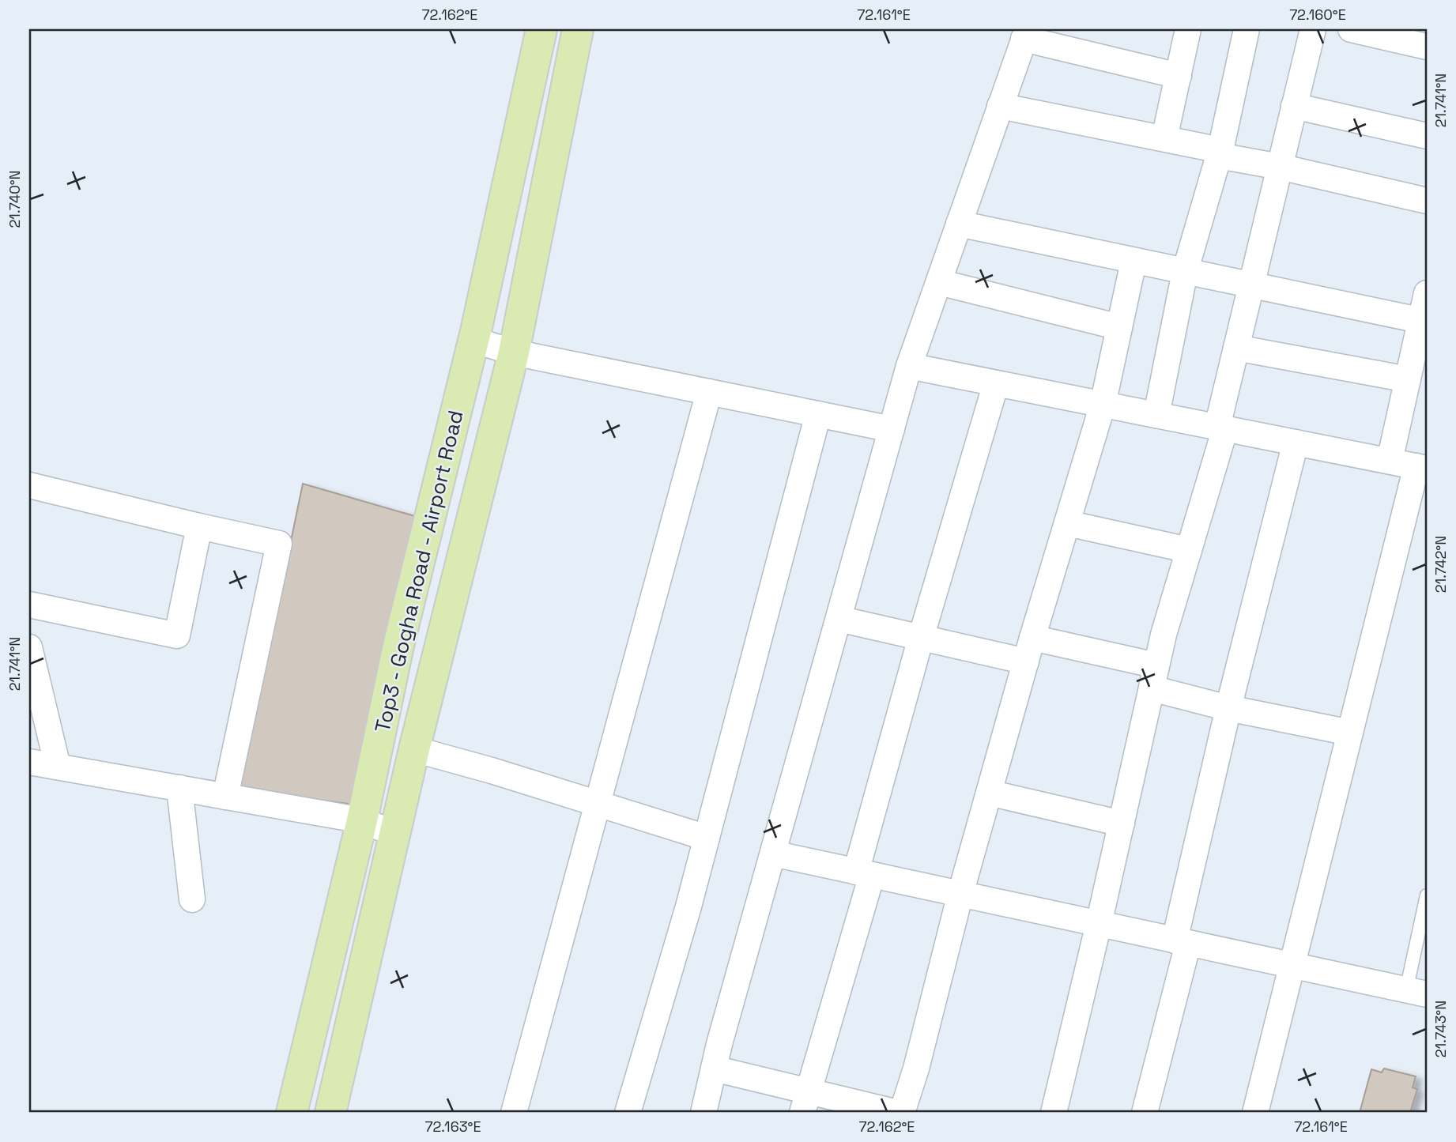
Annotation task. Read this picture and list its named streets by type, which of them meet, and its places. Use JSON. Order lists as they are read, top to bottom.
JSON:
{
  "streets": {
    "main road": ["Top3 - Gogha Road - Airport Road"]
  },
  "coordinates": [
    "72.162°E",
    "72.161°E",
    "72.160°E",
    "21.741°N",
    "21.740°N",
    "21.742°N",
    "21.743°N",
    "72.163°E"
  ]
}
